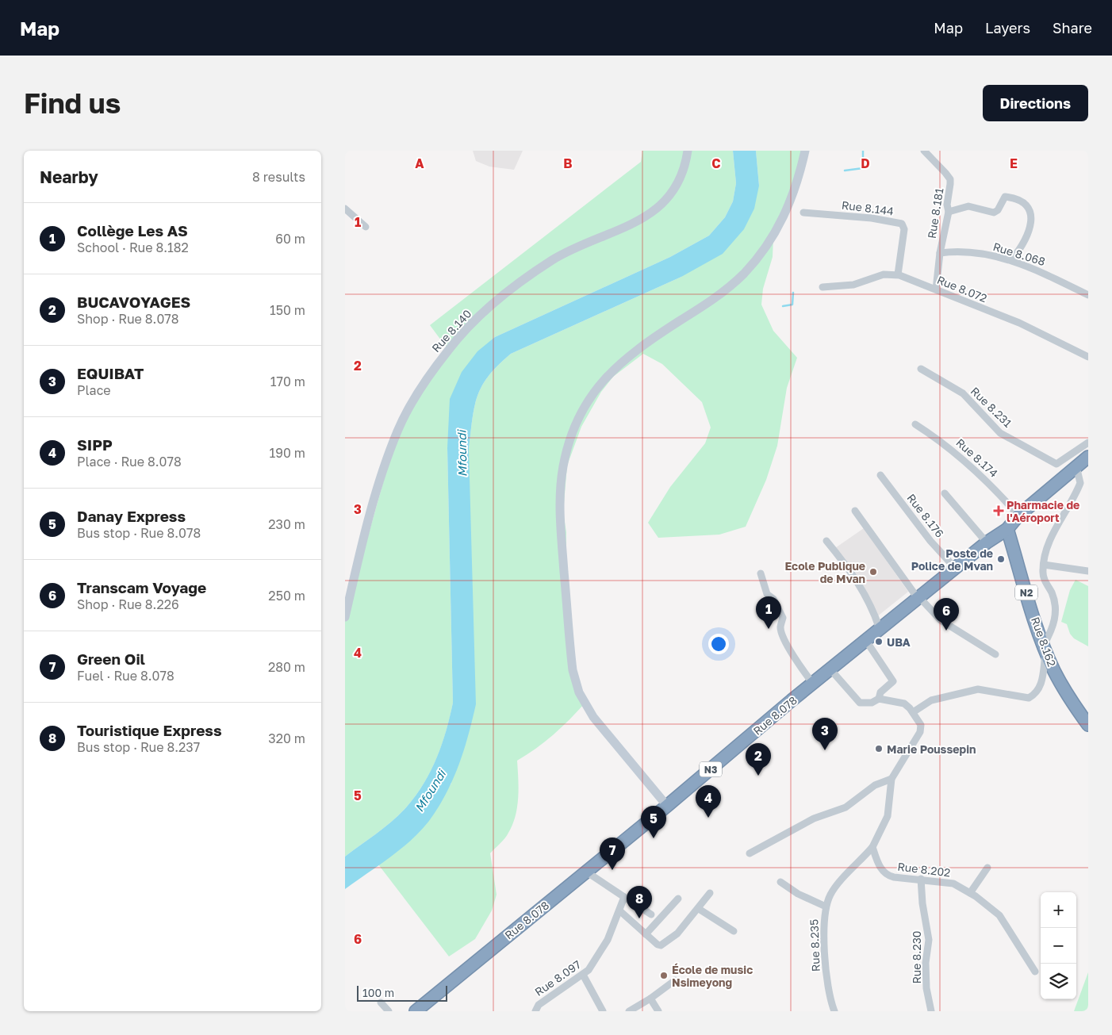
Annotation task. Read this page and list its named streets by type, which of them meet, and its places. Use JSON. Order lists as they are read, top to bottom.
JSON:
{
  "streets": {
    "highway": [
      "N2",
      "Rue 8.162",
      "Rue 8.078",
      "N3"
    ],
    "main road": ["Rue 8.140"],
    "street": [
      "Rue 8.144",
      "Rue 8.181",
      "Rue 8.068",
      "Rue 8.072",
      "Rue 8.231",
      "Rue 8.174",
      "Rue 8.176",
      "Rue 8.202",
      "Rue 8.235",
      "Rue 8.230",
      "Rue 8.097"
    ]
  },
  "crossings": [
    ["Rue 8.144", "Rue 8.072"],
    ["Rue 8.181", "Rue 8.068"],
    ["Rue 8.181", "Rue 8.072"],
    ["Rue 8.231", "N3"],
    ["Rue 8.174", "N3"],
    ["Rue 8.176", "Rue 8.078"],
    ["Rue 8.162", "Rue 8.078"],
    ["Rue 8.162", "N3"],
    ["Rue 8.078", "N3"],
    ["Rue 8.202", "Rue 8.235"],
    ["Rue 8.202", "Rue 8.230"]
  ],
  "water": ["Mfoundi"],
  "places": {
    "health": ["Pharmacie de l'Aéroport"],
    "other": [
      "Poste de Police de Mvan",
      "Ecole Publique de Mvan",
      "UBA",
      "Marie Poussepin",
      "École de music Nsimeyong"
    ]
  },
  "scale_bar": "100 m",
  "page": {
    "header": "Map",
    "nav": ["Map", "Layers", "Share"],
    "buttons": "Directions",
    "title": "Find us",
    "heading": ["Nearby", "8 results"],
    "list": [
      {
        "mark": "1",
        "name": "Collège Les AS",
        "note": "School · Rue 8.182",
        "value": "60 m"
      },
      {
        "mark": "2",
        "name": "BUCAVOYAGES",
        "note": "Shop · Rue 8.078",
        "value": "150 m"
      },
      {
        "mark": "3",
        "name": "EQUIBAT",
        "note": "Place",
        "value": "170 m"
      },
      {
        "mark": "4",
        "name": "SIPP",
        "note": "Place · Rue 8.078",
        "value": "190 m"
      },
      {
        "mark": "5",
        "name": "Danay Express",
        "note": "Bus stop · Rue 8.078",
        "value": "230 m"
      },
      {
        "mark": "6",
        "name": "Transcam Voyage",
        "note": "Shop · Rue 8.226",
        "value": "250 m"
      },
      {
        "mark": "7",
        "name": "Green Oil",
        "note": "Fuel · Rue 8.078",
        "value": "280 m"
      },
      {
        "mark": "8",
        "name": "Touristique Express",
        "note": "Bus stop · Rue 8.237",
        "value": "320 m"
      }
    ],
    "pins": [
      "1",
      "6",
      "3",
      "2",
      "4",
      "5",
      "7",
      "8"
    ],
    "map_buttons": ["+", "−"],
    "scale": "100 m"
  },
  "grid": {
    "columns": [
      "A",
      "B",
      "C",
      "D",
      "E"
    ],
    "rows": [
      "1",
      "2",
      "3",
      "4",
      "5",
      "6"
    ]
  }
}
